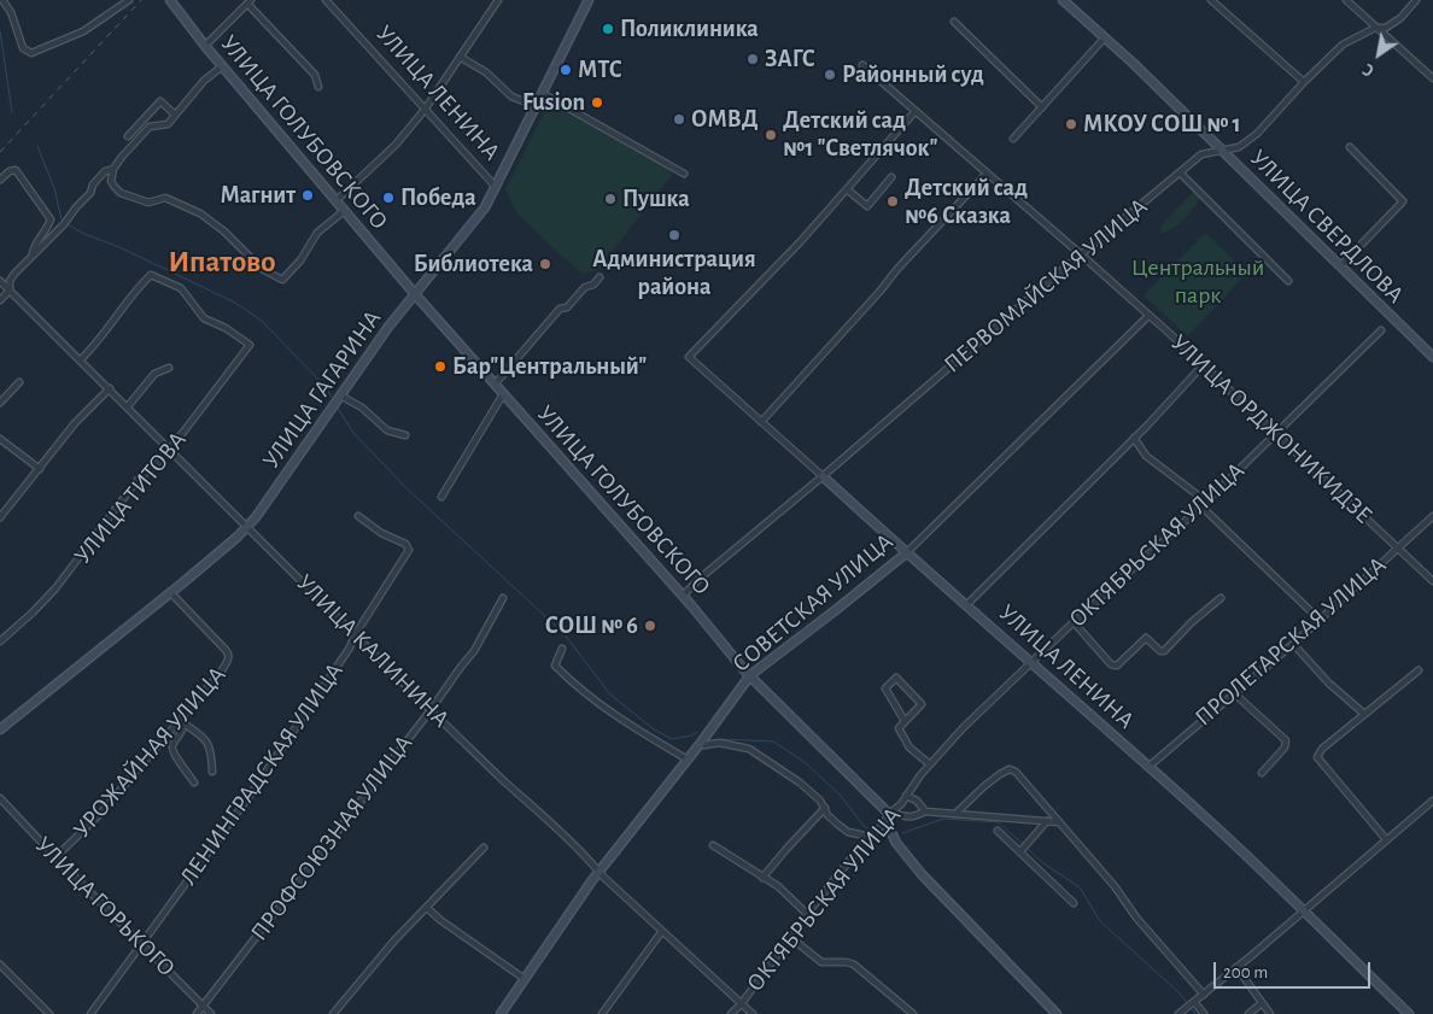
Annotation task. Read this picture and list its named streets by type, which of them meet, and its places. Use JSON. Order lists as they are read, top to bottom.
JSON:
{
  "streets": {
    "street": [
      "УЛИЦА ЛЕНИНА",
      "УЛИЦА ГОЛУБОВСКОГО",
      "УЛИЦА СВЕРДЛОВА",
      "ПЕРВОМАЙСКАЯ УЛИЦА",
      "УЛИЦА ГАГАРИНА",
      "УЛИЦА ОРДЖОНИКИДЗЕ",
      "УЛИЦА ТИТОВА",
      "ОКТЯБРЬСКАЯ УЛИЦА",
      "СОВЕТСКАЯ УЛИЦА",
      "ПРОЛЕТАРСКАЯ УЛИЦА",
      "УЛИЦА КАЛИНИНА",
      "УРОЖАЙНАЯ УЛИЦА",
      "ЛЕНИНГРАДСКАЯ УЛИЦА",
      "ПРОФСОЮЗНАЯ УЛИЦА",
      "УЛИЦА ГОРЬКОГО"
    ]
  },
  "crossings": [
    ["УЛИЦА ЛЕНИНА", "ПЕРВОМАЙСКАЯ УЛИЦА"],
    ["УЛИЦА ЛЕНИНА", "УЛИЦА ГАГАРИНА"],
    ["УЛИЦА ЛЕНИНА", "ОКТЯБРЬСКАЯ УЛИЦА"],
    ["УЛИЦА ЛЕНИНА", "СОВЕТСКАЯ УЛИЦА"],
    ["УЛИЦА ЛЕНИНА", "ПРОЛЕТАРСКАЯ УЛИЦА"],
    ["УЛИЦА ГОЛУБОВСКОГО", "ПЕРВОМАЙСКАЯ УЛИЦА"],
    ["УЛИЦА ГОЛУБОВСКОГО", "УЛИЦА ГАГАРИНА"],
    ["УЛИЦА ГОЛУБОВСКОГО", "ОКТЯБРЬСКАЯ УЛИЦА"],
    ["УЛИЦА ГОЛУБОВСКОГО", "СОВЕТСКАЯ УЛИЦА"],
    ["УЛИЦА СВЕРДЛОВА", "ПЕРВОМАЙСКАЯ УЛИЦА"],
    ["ПЕРВОМАЙСКАЯ УЛИЦА", "УЛИЦА ОРДЖОНИКИДЗЕ"],
    ["УЛИЦА ГАГАРИНА", "УЛИЦА КАЛИНИНА"],
    ["УЛИЦА ГАГАРИНА", "УРОЖАЙНАЯ УЛИЦА"],
    ["УЛИЦА ОРДЖОНИКИДЗЕ", "ОКТЯБРЬСКАЯ УЛИЦА"],
    ["УЛИЦА ОРДЖОНИКИДЗЕ", "СОВЕТСКАЯ УЛИЦА"],
    ["УЛИЦА ОРДЖОНИКИДЗЕ", "ПРОЛЕТАРСКАЯ УЛИЦА"],
    ["УЛИЦА ТИТОВА", "УЛИЦА КАЛИНИНА"],
    ["ОКТЯБРЬСКАЯ УЛИЦА", "УЛИЦА КАЛИНИНА"],
    ["СОВЕТСКАЯ УЛИЦА", "УЛИЦА КАЛИНИНА"],
    ["УЛИЦА КАЛИНИНА", "ЛЕНИНГРАДСКАЯ УЛИЦА"],
    ["УЛИЦА КАЛИНИНА", "ПРОФСОЮЗНАЯ УЛИЦА"],
    ["УРОЖАЙНАЯ УЛИЦА", "УЛИЦА ГОРЬКОГО"],
    ["ЛЕНИНГРАДСКАЯ УЛИЦА", "УЛИЦА ГОРЬКОГО"],
    ["ПРОФСОЮЗНАЯ УЛИЦА", "УЛИЦА ГОРЬКОГО"]
  ],
  "districts": ["Ипатово"],
  "parks": ["Центральный парк"],
  "places": [
    "Поликлиника",
    "ЗАГС",
    "МТС",
    "Районный суд",
    "Fusion",
    "ОМВД",
    "МКОУ СОШ № 1",
    "Детский сад №1 \"Светлячок\"",
    "Магнит",
    "Победа",
    "Пушка",
    "Детский сад №6 Сказка",
    "Администрация района",
    "Библиотека",
    "Бар\"Центральный\"",
    "СОШ № 6"
  ],
  "scale_bar": "200 m",
  "north": "bottom left"
}
